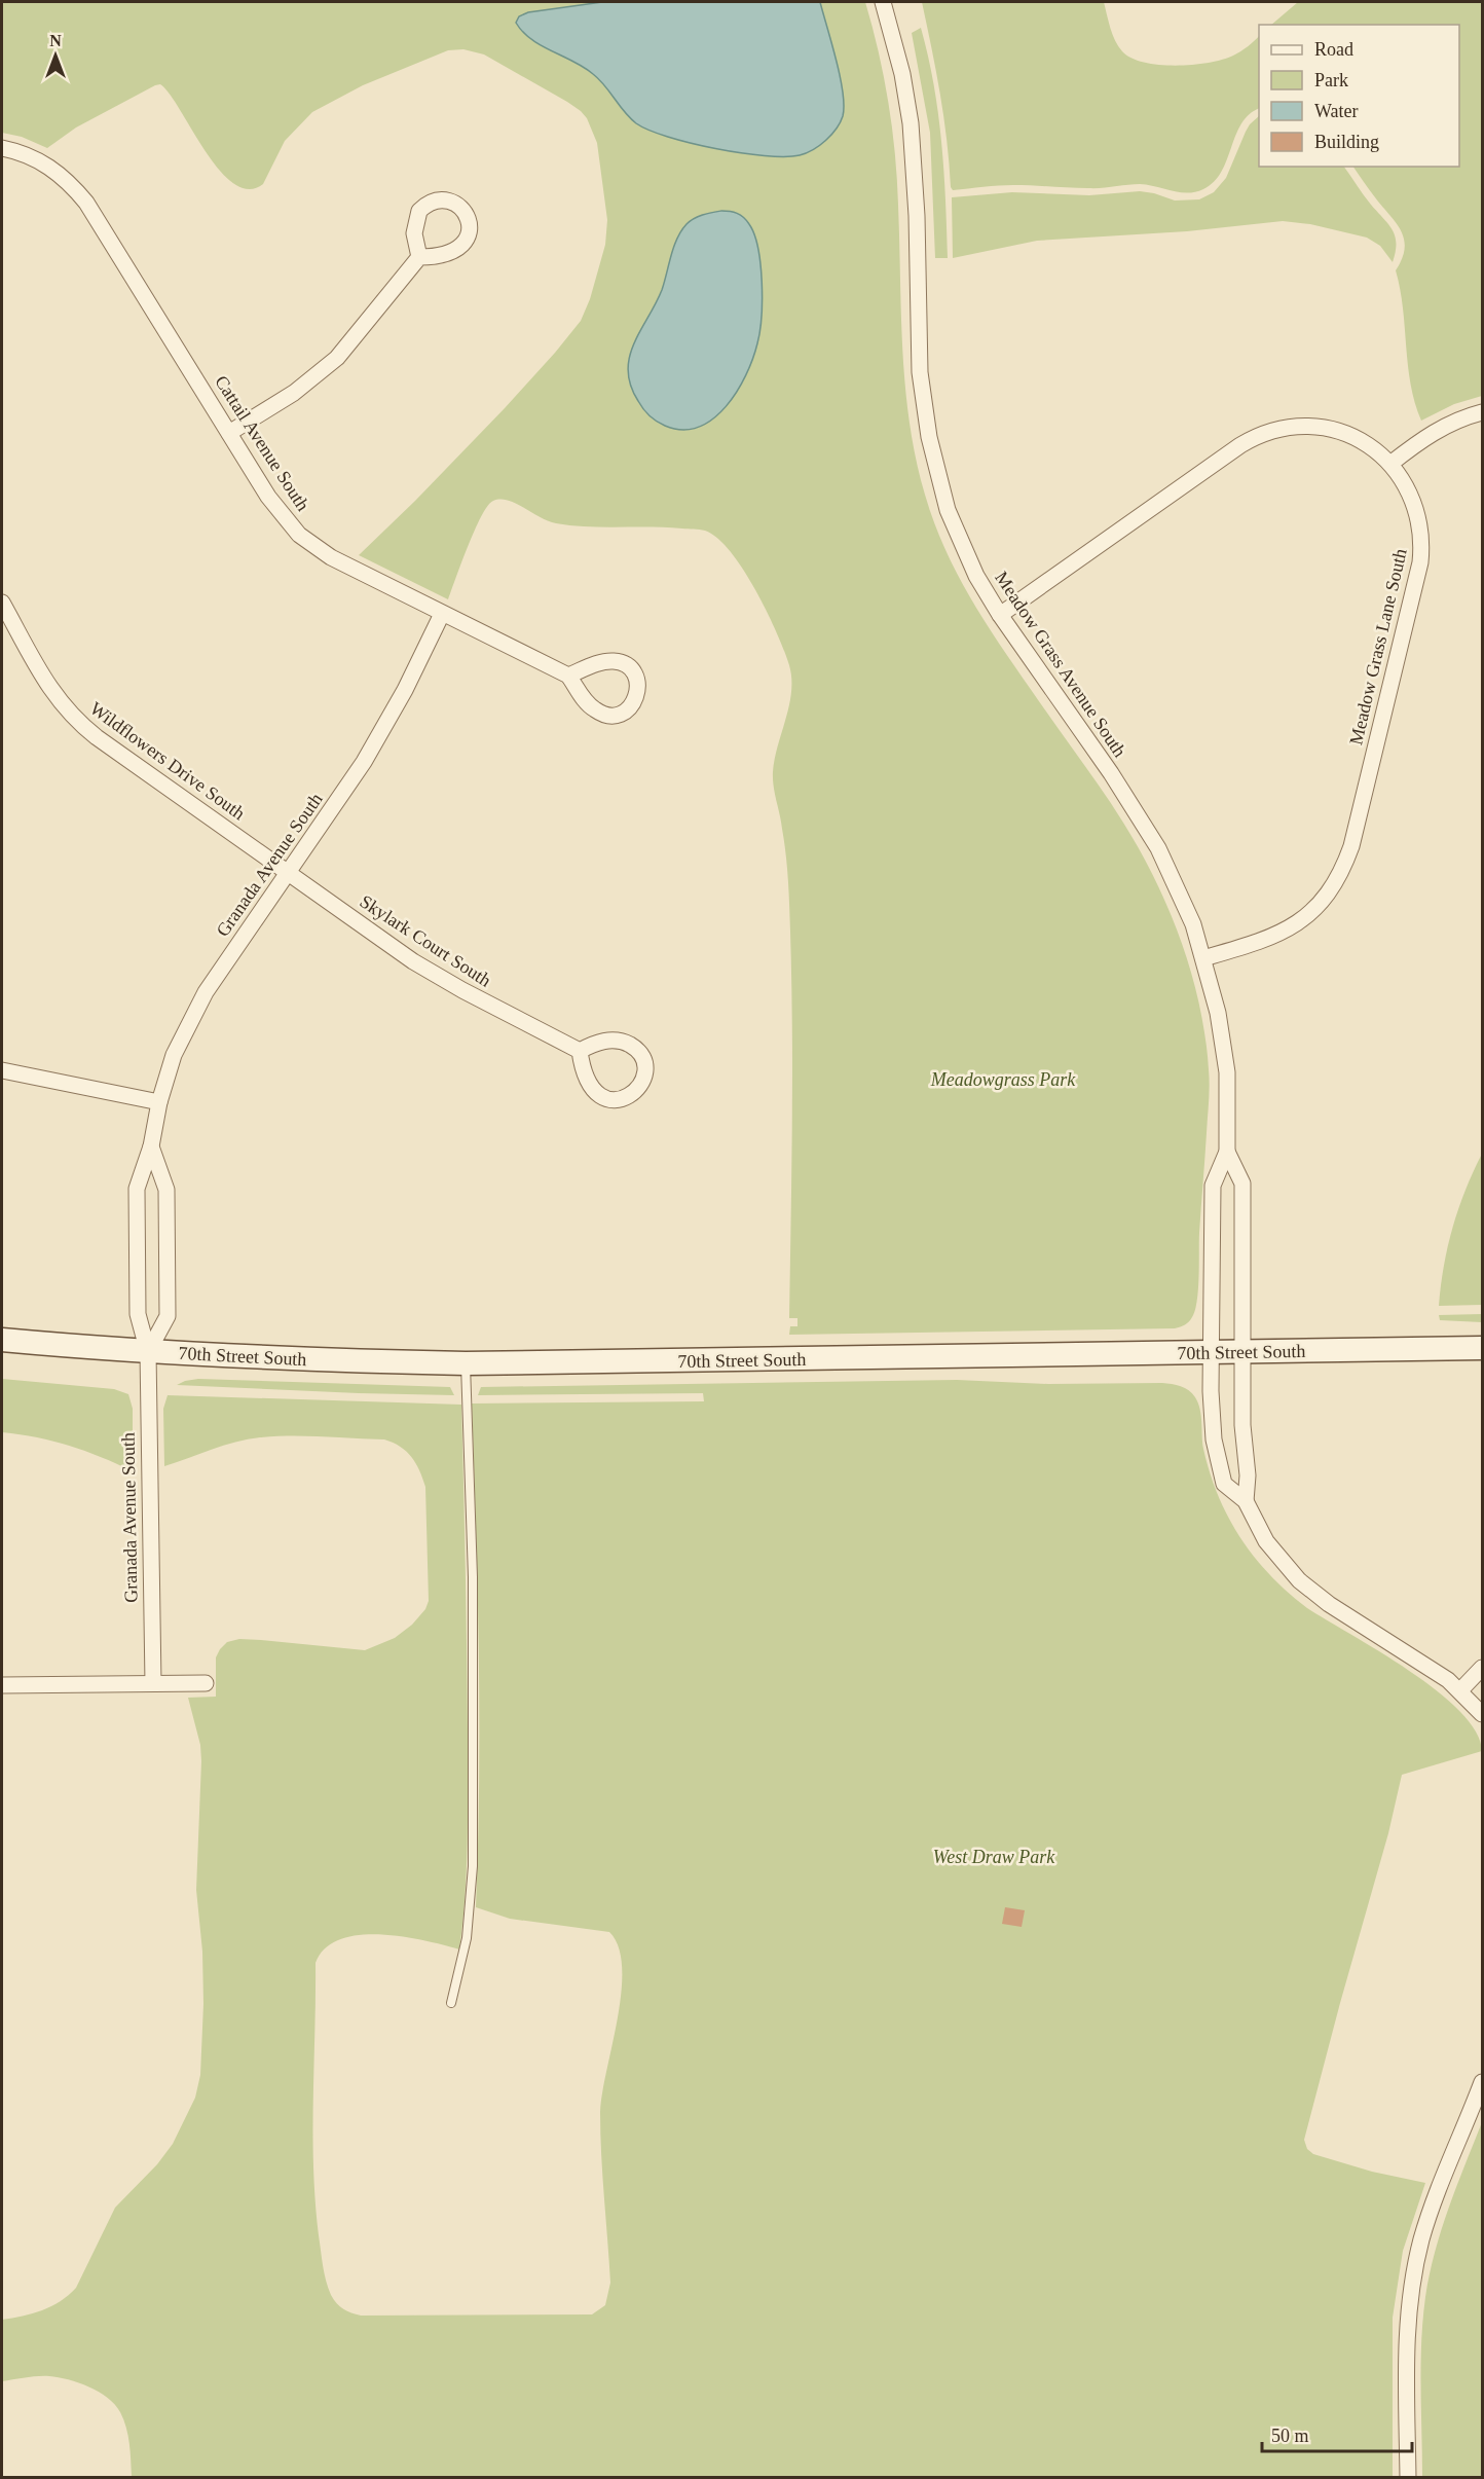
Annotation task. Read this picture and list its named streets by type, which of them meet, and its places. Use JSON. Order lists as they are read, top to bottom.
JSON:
{
  "streets": {
    "main road": ["70th Street South"],
    "street": [
      "Cattail Avenue South",
      "Meadow Grass Lane South",
      "Meadow Grass Avenue South",
      "Wildflowers Drive South",
      "Granada Avenue South",
      "Skylark Court South"
    ]
  },
  "crossings": [
    ["Cattail Avenue South", "Granada Avenue South"],
    ["Meadow Grass Lane South", "Meadow Grass Avenue South"],
    ["Meadow Grass Avenue South", "70th Street South"],
    ["Wildflowers Drive South", "Granada Avenue South"],
    ["Wildflowers Drive South", "Skylark Court South"],
    ["Granada Avenue South", "Skylark Court South"],
    ["Granada Avenue South", "70th Street South"]
  ],
  "parks": ["Meadowgrass Park", "West Draw Park"],
  "legend": [
    "Road",
    "Park",
    "Water",
    "Building"
  ],
  "scale_bar": "50 m",
  "north": "top"
}
